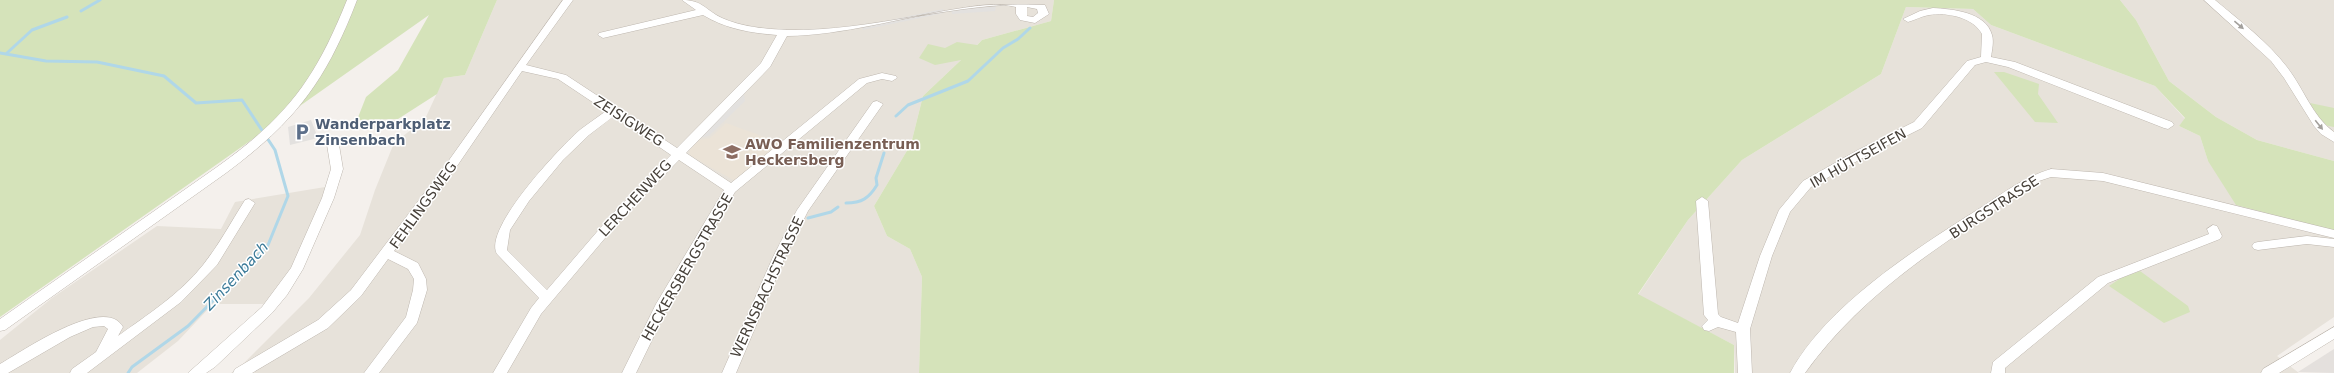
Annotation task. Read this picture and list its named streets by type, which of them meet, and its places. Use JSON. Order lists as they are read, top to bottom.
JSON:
{
  "streets": {
    "street": [
      "ZEISIGWEG",
      "IM HÜTTSEIFEN",
      "LERCHENWEG",
      "FEHLINGSWEG",
      "BURGSTRASSE",
      "HECKERSBERGSTRASSE",
      "WERNSBACHSTRASSE"
    ]
  },
  "crossings": [
    ["ZEISIGWEG", "LERCHENWEG"],
    ["ZEISIGWEG", "FEHLINGSWEG"],
    ["ZEISIGWEG", "HECKERSBERGSTRASSE"]
  ],
  "water": ["Zinsenbach"],
  "places": {
    "parking": ["Wanderparkplatz Zinsenbach"],
    "school or university": ["AWO Familienzentrum Heckersberg"]
  }
}
